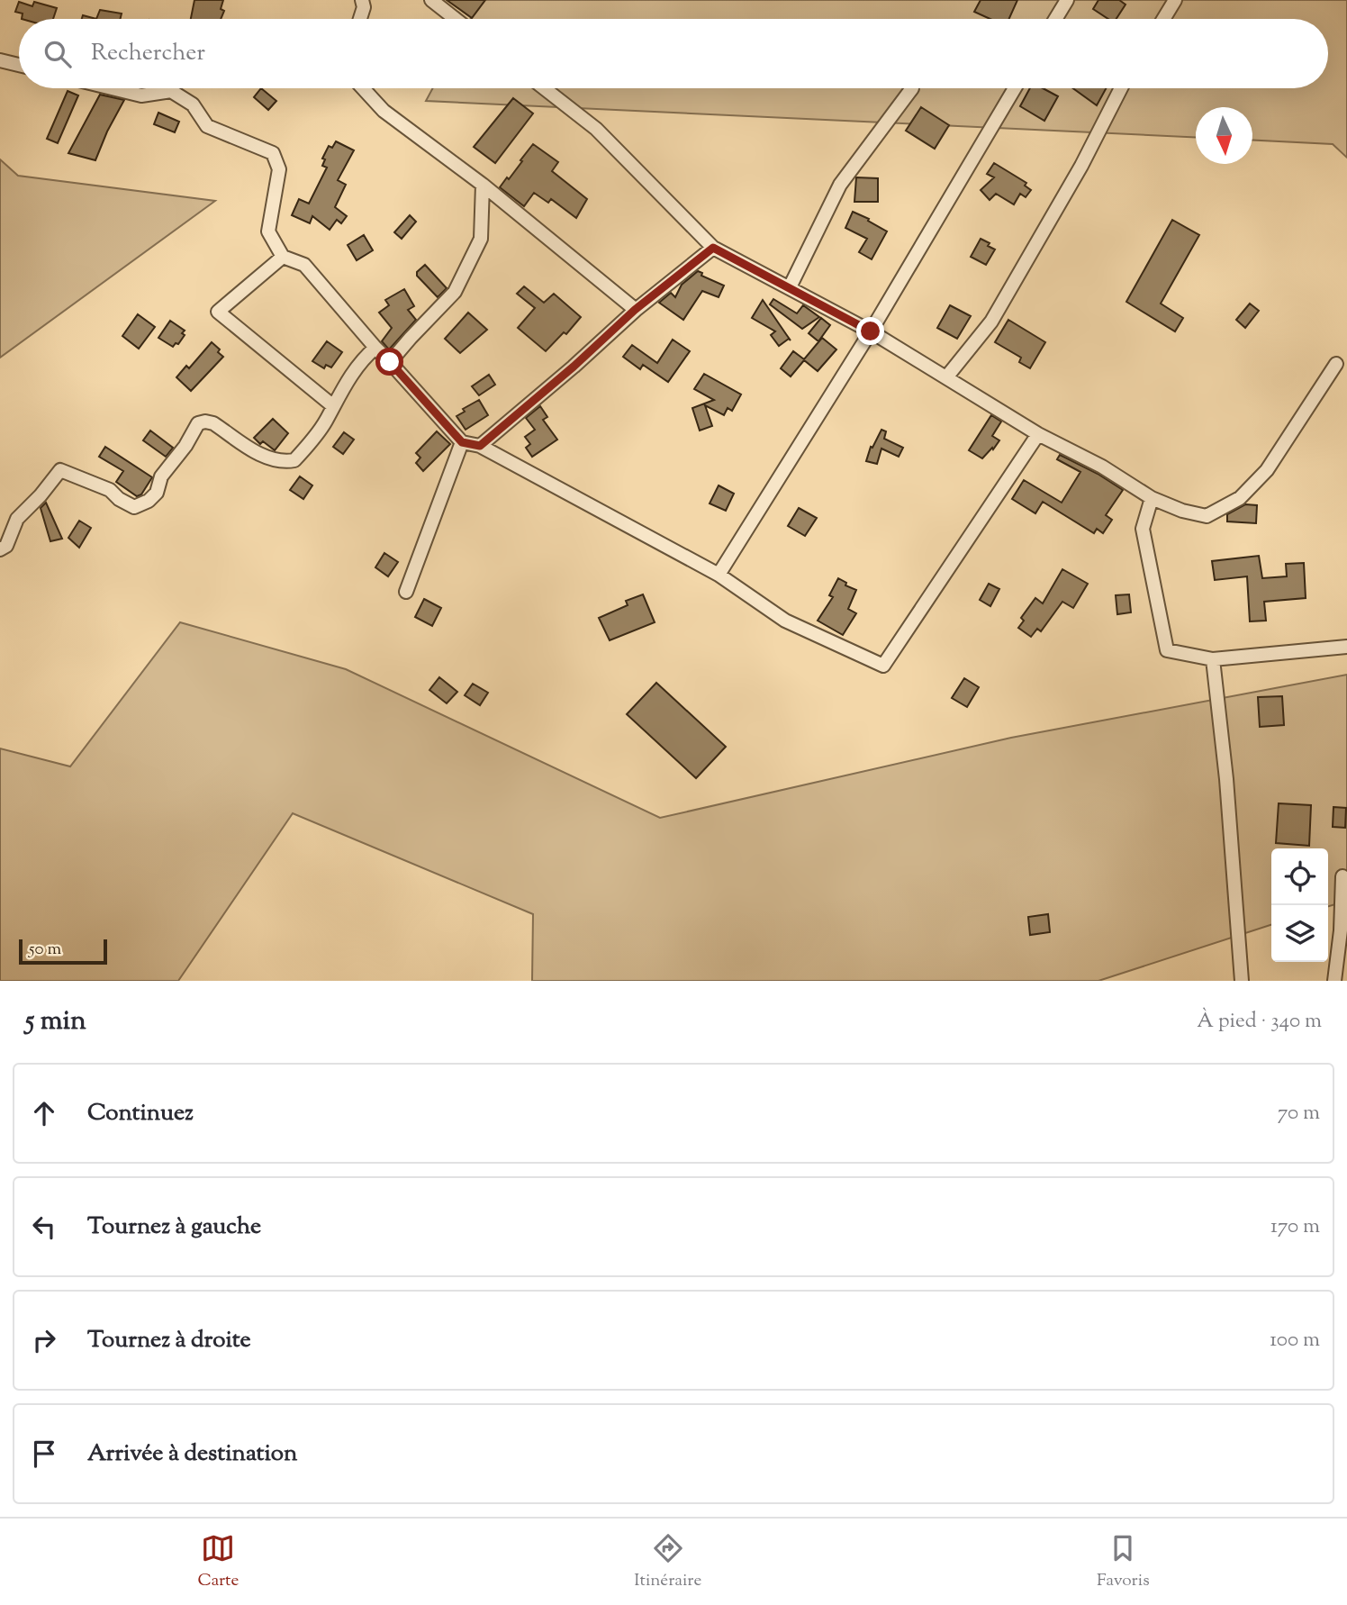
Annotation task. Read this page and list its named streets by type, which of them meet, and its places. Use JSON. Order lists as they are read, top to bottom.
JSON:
{
  "scale_bar": "50 m",
  "north": "bottom",
  "page": {
    "search": "Rechercher",
    "scale": "50 m",
    "heading": ["5 min", "À pied · 340 m"],
    "list": [
      ["Continuez", "70 m"],
      ["Tournez à gauche", "170 m"],
      ["Tournez à droite", "100 m"],
      "Arrivée à destination"
    ],
    "nav": ["Carte", "Itinéraire", "Favoris"]
  }
}
